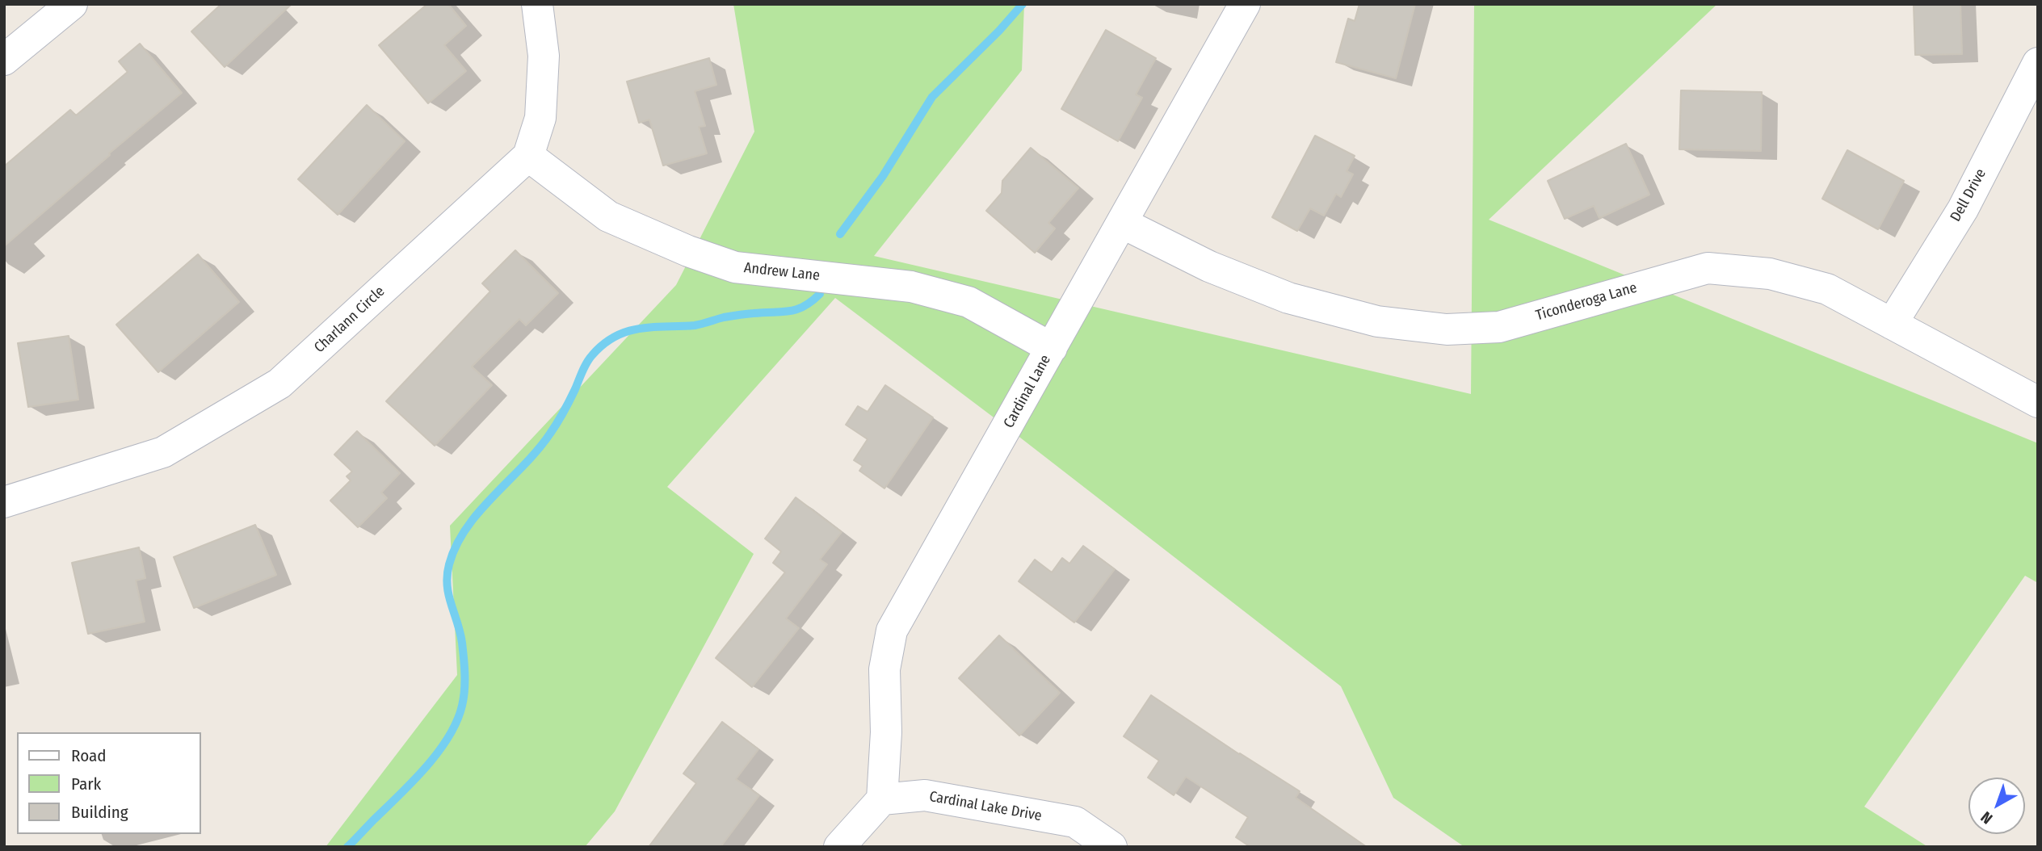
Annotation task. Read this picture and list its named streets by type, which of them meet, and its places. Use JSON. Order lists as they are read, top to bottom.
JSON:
{
  "streets": {
    "street": [
      "Dell Drive",
      "Andrew Lane",
      "Ticonderoga Lane",
      "Charlann Circle",
      "Cardinal Lane",
      "Cardinal Lake Drive"
    ]
  },
  "crossings": [
    ["Dell Drive", "Ticonderoga Lane"],
    ["Andrew Lane", "Charlann Circle"],
    ["Andrew Lane", "Cardinal Lane"],
    ["Ticonderoga Lane", "Cardinal Lane"],
    ["Cardinal Lane", "Cardinal Lake Drive"]
  ],
  "legend": ["Road", "Park", "Building"],
  "north": "bottom left"
}
